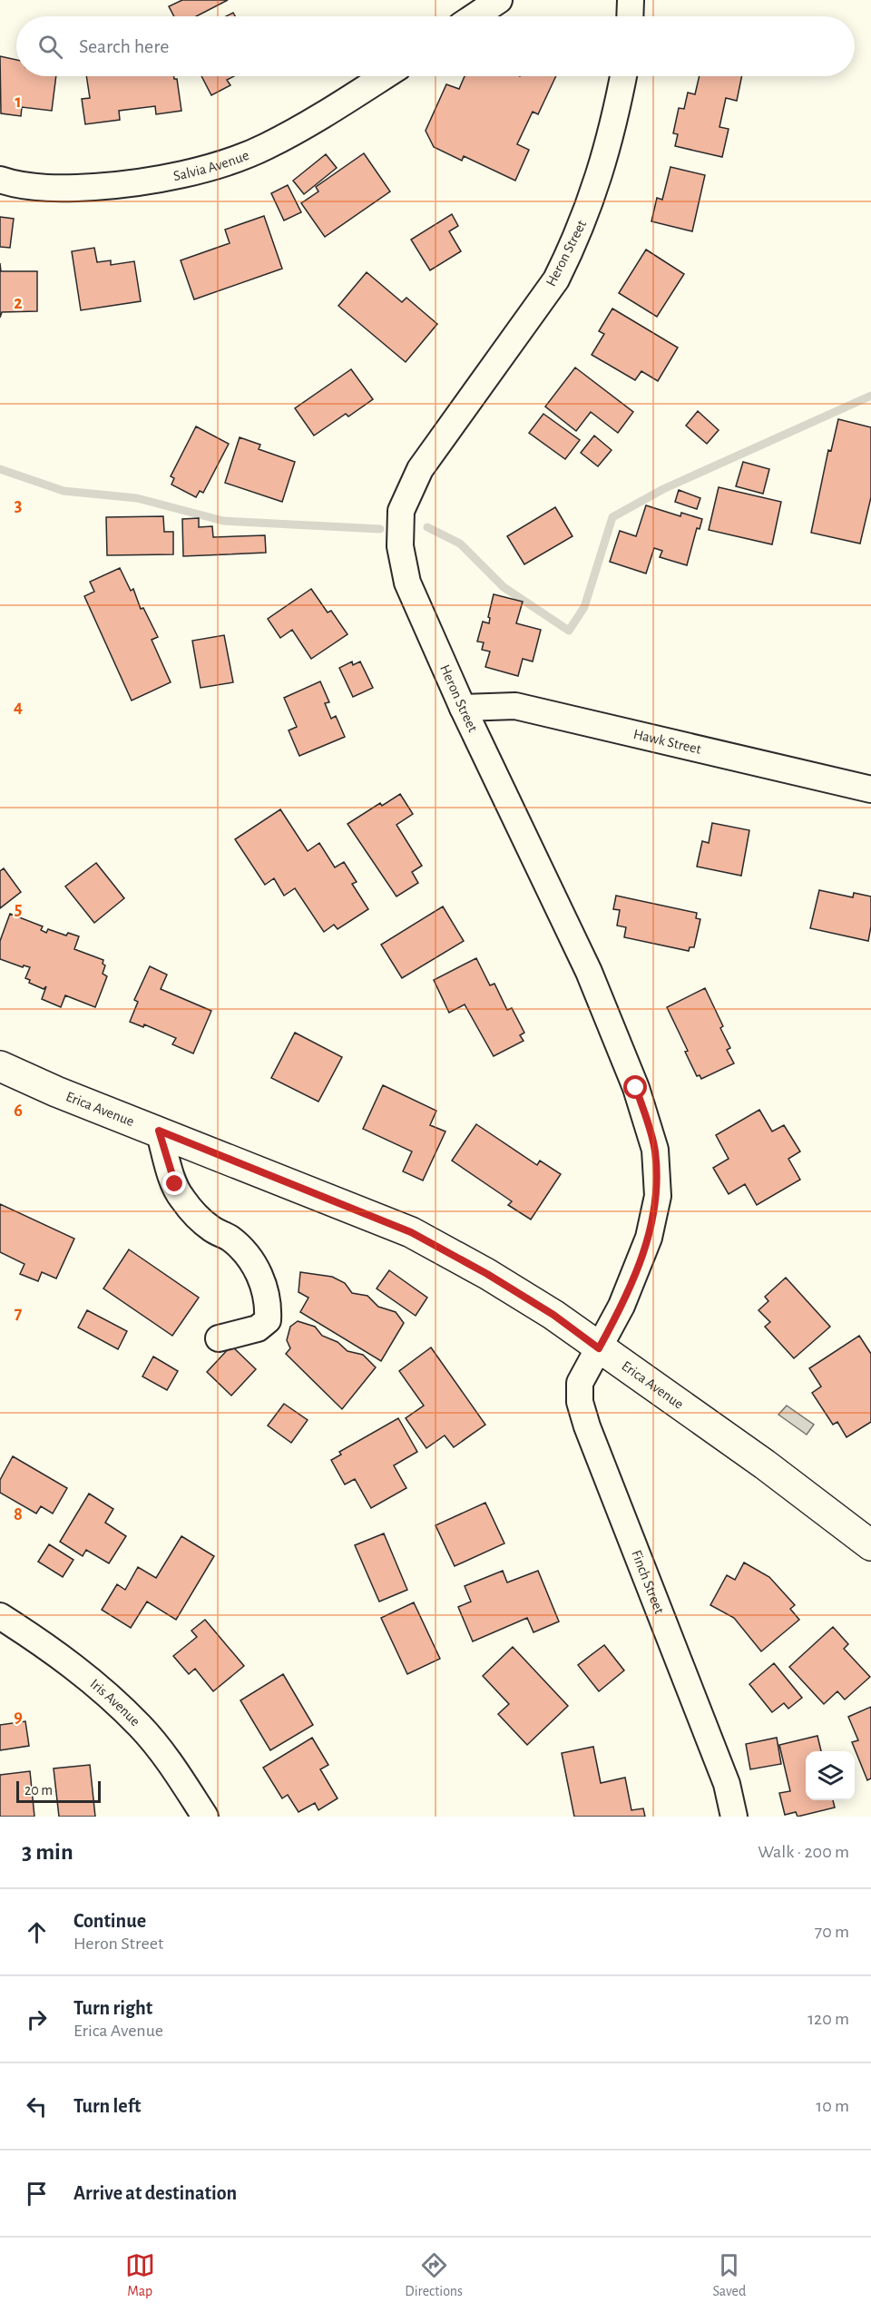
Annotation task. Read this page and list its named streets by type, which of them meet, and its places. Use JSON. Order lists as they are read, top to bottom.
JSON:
{
  "streets": {
    "street": [
      "Salvia Avenue",
      "Heron Street",
      "Hawk Street",
      "Erica Avenue",
      "Finch Street",
      "Iris Avenue"
    ]
  },
  "crossings": [
    ["Heron Street", "Hawk Street"],
    ["Heron Street", "Erica Avenue"],
    ["Heron Street", "Finch Street"],
    ["Erica Avenue", "Finch Street"]
  ],
  "scale_bar": "20 m",
  "page": {
    "search": "Search here",
    "scale": "20 m",
    "heading": ["3 min", "Walk · 200 m"],
    "list": [
      ["Continue", "Heron Street", "70 m"],
      ["Turn right", "Erica Avenue", "120 m"],
      ["Turn left", "10 m"],
      "Arrive at destination"
    ],
    "nav": ["Map", "Directions", "Saved"]
  },
  "grid": {
    "rows": [
      "1",
      "2",
      "3",
      "4",
      "5",
      "6",
      "7",
      "8",
      "9"
    ]
  }
}
